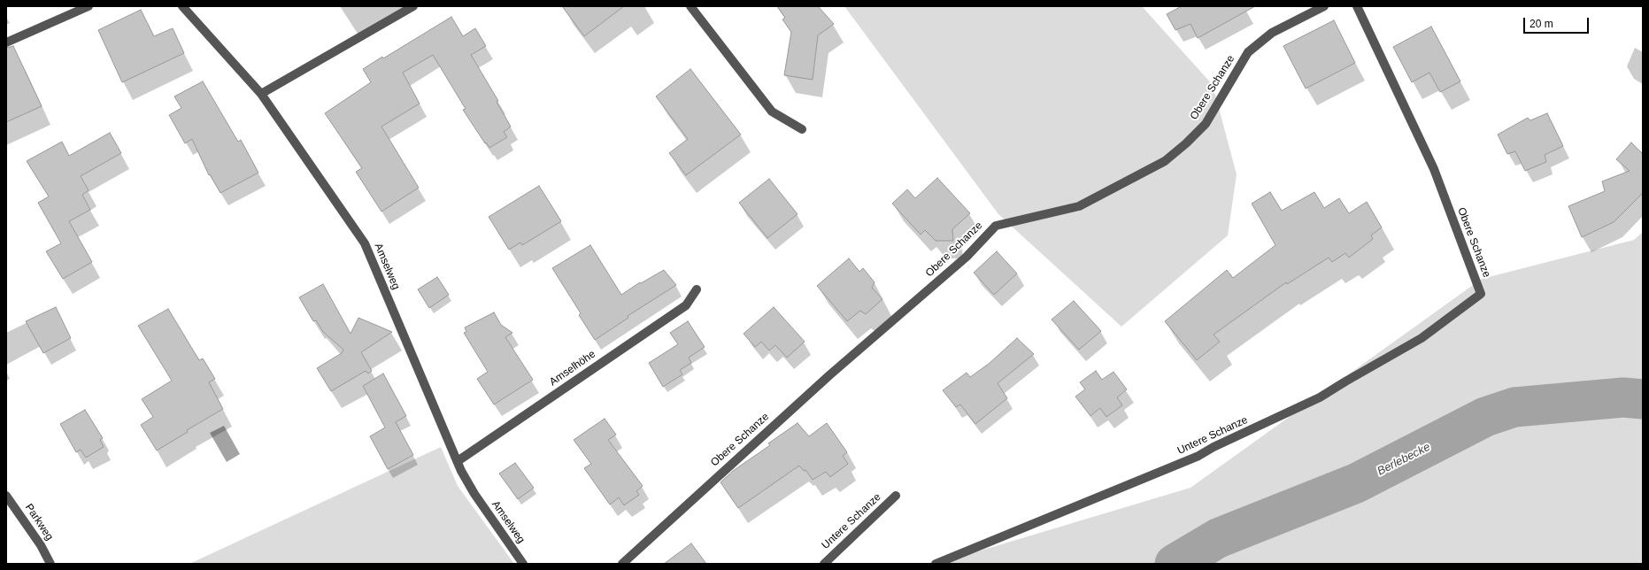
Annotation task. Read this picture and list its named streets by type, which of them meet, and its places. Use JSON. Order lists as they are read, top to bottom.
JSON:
{
  "streets": {
    "street": [
      "Obere Schanze",
      "Amselweg",
      "Amselhöhe",
      "Untere Schanze",
      "Parkweg"
    ]
  },
  "crossings": [
    ["Obere Schanze", "Untere Schanze"],
    ["Amselweg", "Amselhöhe"]
  ],
  "water": ["Berlebecke"],
  "scale_bar": "20 m"
}
